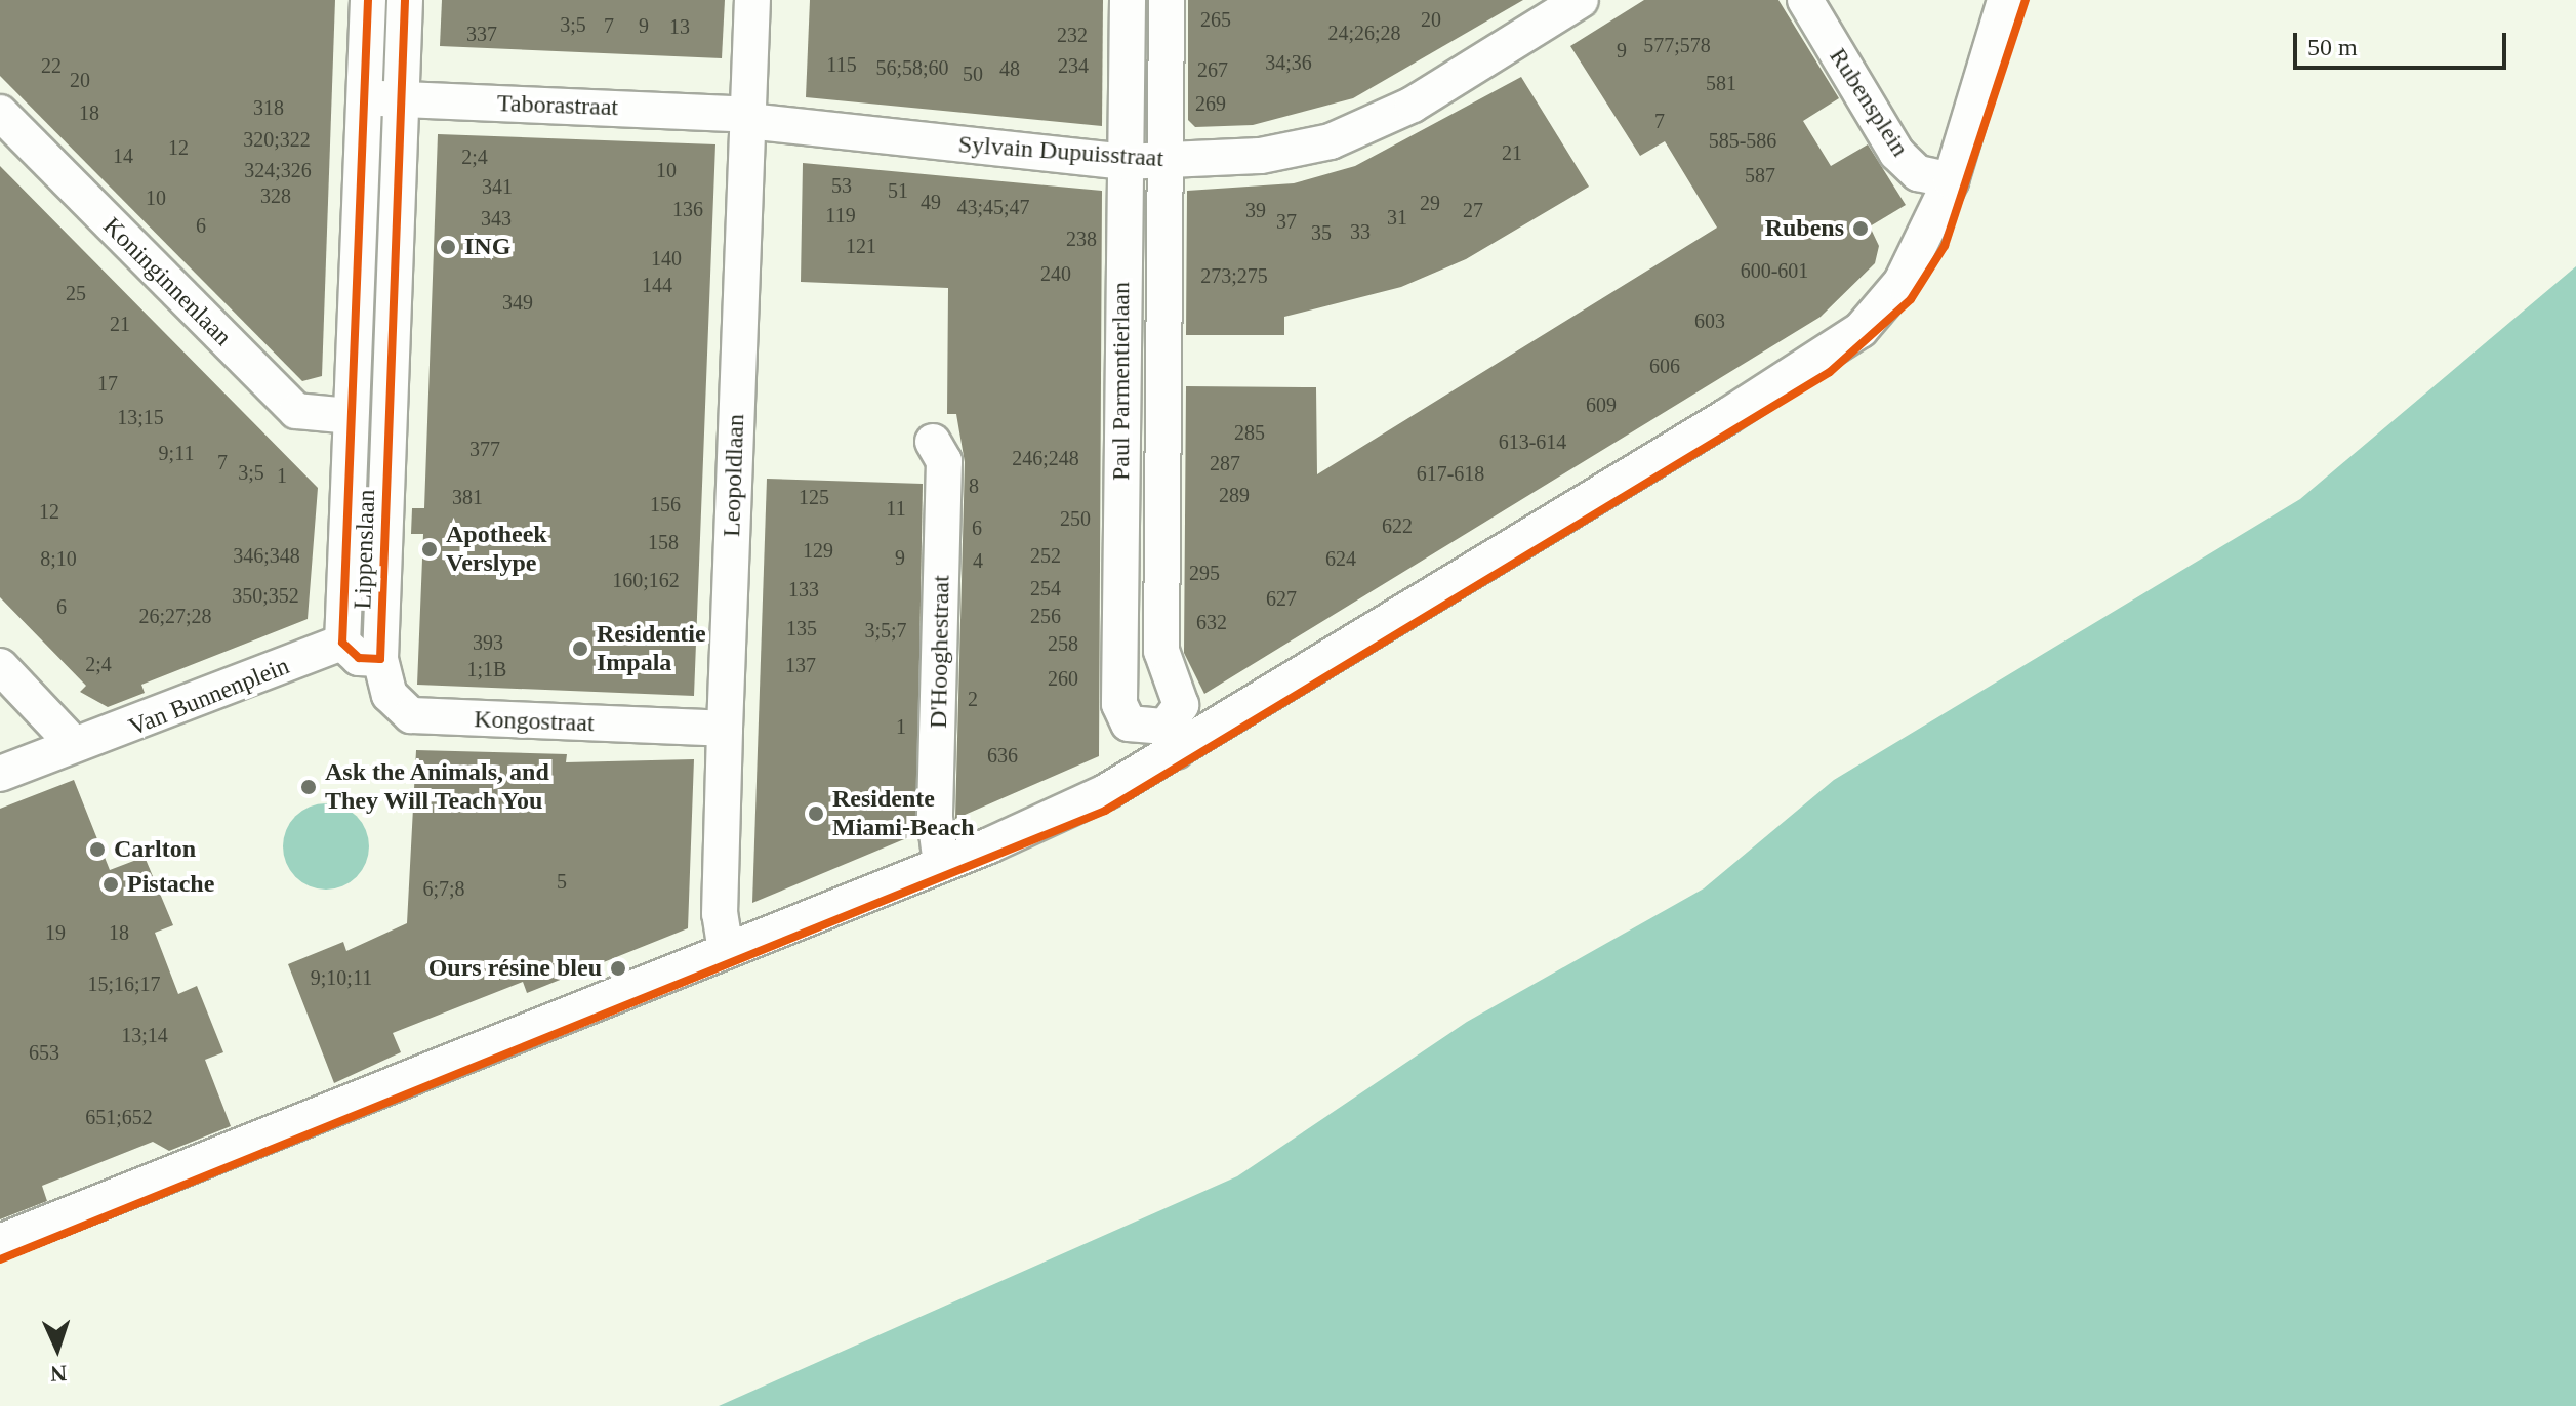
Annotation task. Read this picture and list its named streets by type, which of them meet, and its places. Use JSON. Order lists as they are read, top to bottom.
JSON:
{
  "streets": {
    "street": [
      "Rubensplein",
      "Taborastraat",
      "Sylvain Dupuisstraat",
      "Koninginnenlaan",
      "Paul Parmentierlaan",
      "Leopoldlaan",
      "Lippenslaan",
      "D'Hooghestraat",
      "Van Bunnenplein",
      "Kongostraat"
    ]
  },
  "crossings": [
    ["Taborastraat", "Sylvain Dupuisstraat"],
    ["Taborastraat", "Leopoldlaan"],
    ["Taborastraat", "Lippenslaan"],
    ["Sylvain Dupuisstraat", "Paul Parmentierlaan"],
    ["Sylvain Dupuisstraat", "Leopoldlaan"],
    ["Koninginnenlaan", "Lippenslaan"],
    ["Leopoldlaan", "Kongostraat"],
    ["Lippenslaan", "Van Bunnenplein"],
    ["Lippenslaan", "Kongostraat"]
  ],
  "places": [
    "Rubens",
    "ING",
    "Apotheek Verslype",
    "Residentie Impala",
    "Ask the Animals, and They Will Teach You",
    "Residente Miami-Beach",
    "Carlton",
    "Pistache",
    "Ours résine bleu"
  ],
  "house_numbers": [
    "265",
    "20",
    "3;5",
    "7",
    "9",
    "13",
    "24;26;28",
    "337",
    "232",
    "577;578",
    "9",
    "34;36",
    "115",
    "22",
    "234",
    "56;58;60",
    "48",
    "267",
    "50",
    "20",
    "581",
    "269",
    "318",
    "18",
    "7",
    "320;322",
    "585-586",
    "12",
    "21",
    "14",
    "2;4",
    "324;326",
    "10",
    "587",
    "53",
    "341",
    "51",
    "328",
    "10",
    "49",
    "29",
    "43;45;47",
    "136",
    "39",
    "27",
    "119",
    "31",
    "343",
    "37",
    "6",
    "33",
    "35",
    "238",
    "121",
    "140",
    "600-601",
    "240",
    "273;275",
    "144",
    "25",
    "349",
    "603",
    "21",
    "606",
    "17",
    "609",
    "13;15",
    "285",
    "613-614",
    "377",
    "9;11",
    "246;248",
    "7",
    "287",
    "3;5",
    "617-618",
    "1",
    "8",
    "289",
    "381",
    "125",
    "156",
    "11",
    "12",
    "250",
    "622",
    "6",
    "158",
    "129",
    "346;348",
    "252",
    "9",
    "8;10",
    "624",
    "4",
    "295",
    "160;162",
    "254",
    "133",
    "350;352",
    "627",
    "6",
    "26;27;28",
    "256",
    "632",
    "135",
    "3;5;7",
    "393",
    "258",
    "2;4",
    "137",
    "1;1B",
    "260",
    "2",
    "1",
    "636",
    "5",
    "6;7;8",
    "19",
    "18",
    "9;10;11",
    "15;16;17",
    "13;14",
    "653",
    "651;652"
  ],
  "scale_bar": "50 m",
  "north": "bottom"
}
